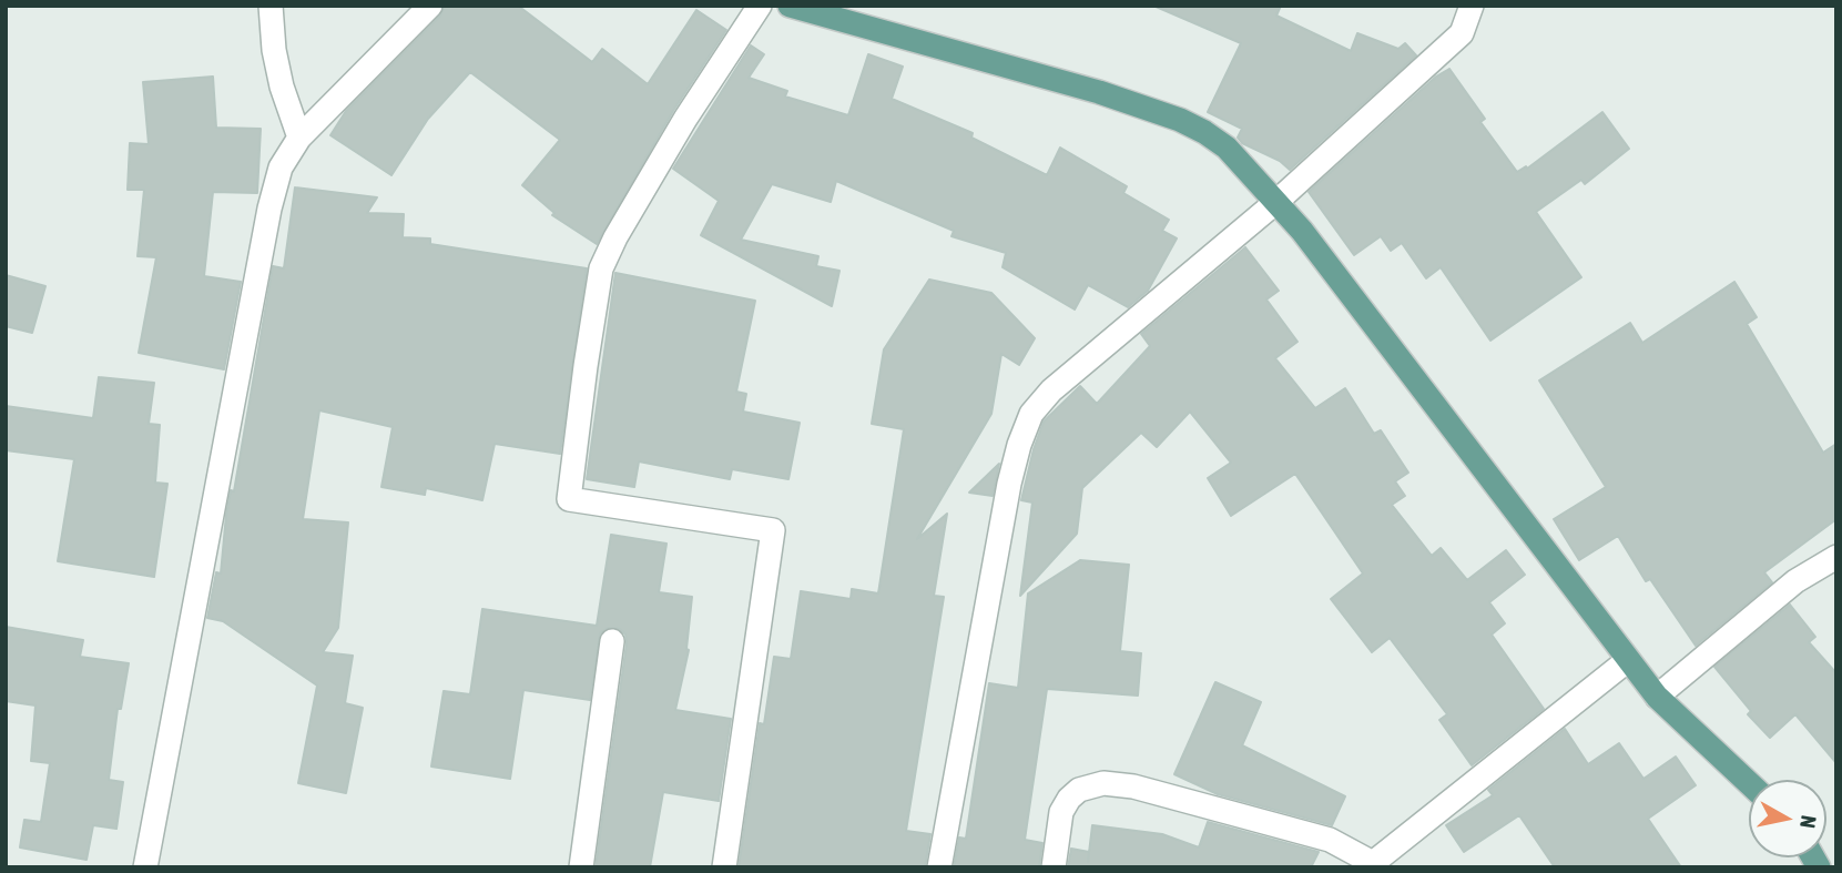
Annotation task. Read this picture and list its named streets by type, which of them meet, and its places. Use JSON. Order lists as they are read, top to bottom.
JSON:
{
  "north": "right"
}
